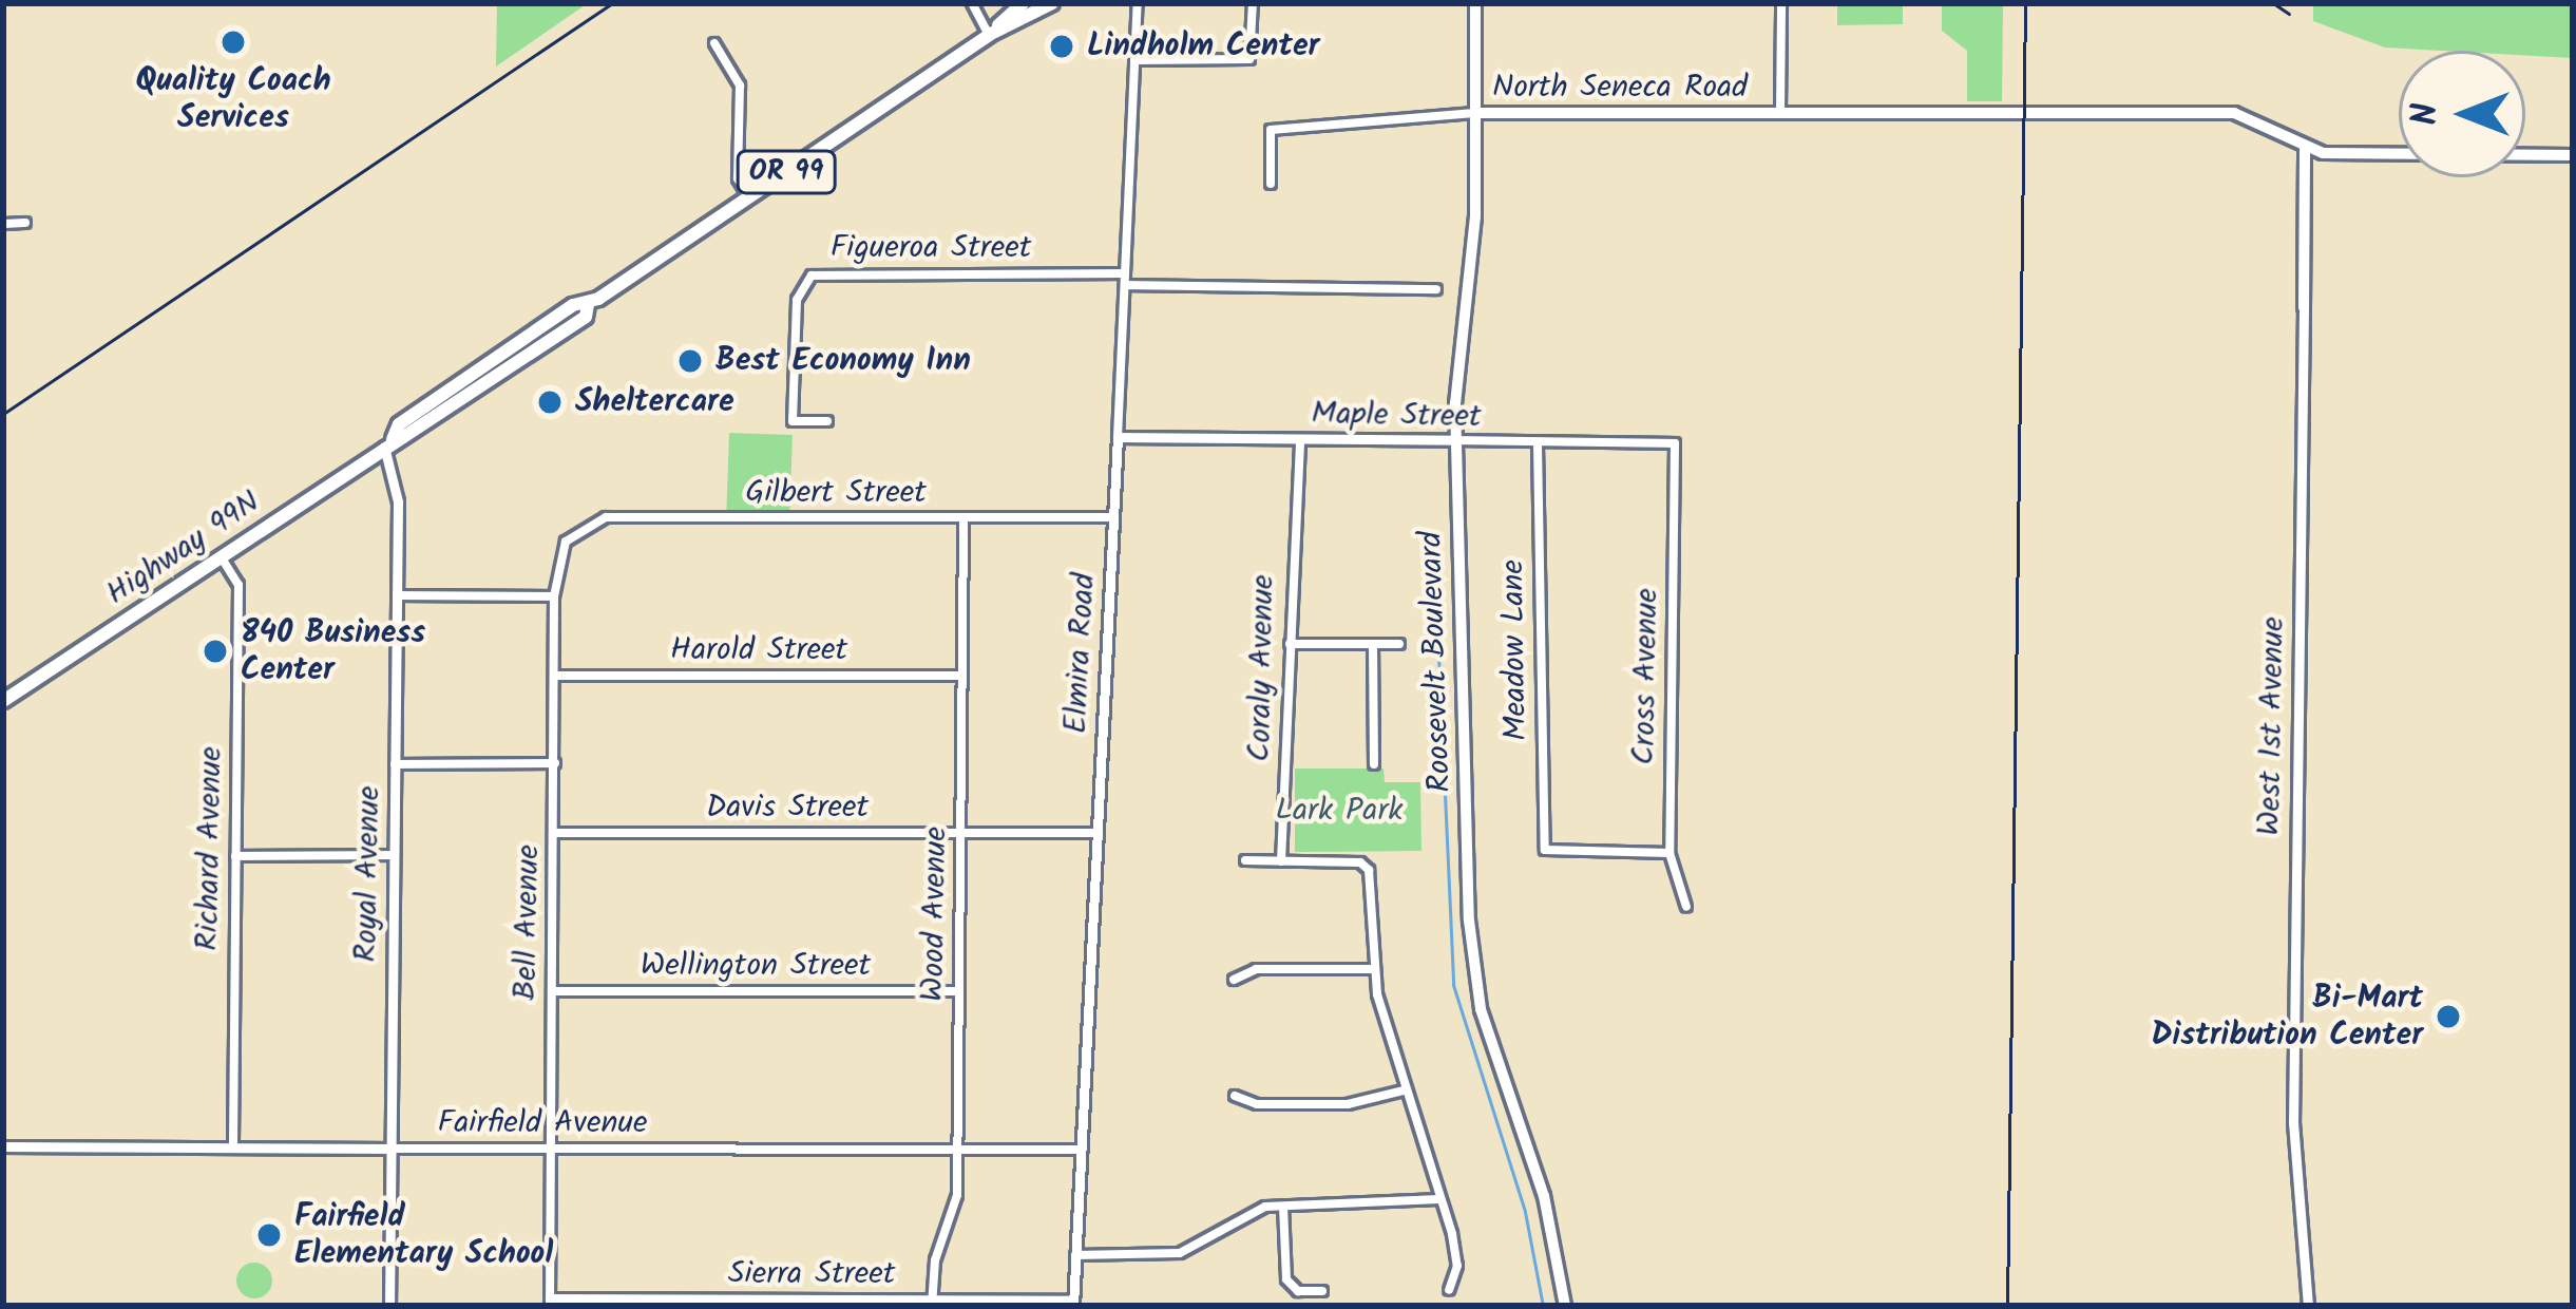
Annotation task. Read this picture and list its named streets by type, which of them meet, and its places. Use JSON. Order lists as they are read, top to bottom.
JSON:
{
  "streets": {
    "main road": [
      "North Seneca Road",
      "OR 99",
      "Highway 99N",
      "Roosevelt Boulevard",
      "West 1st Avenue"
    ],
    "street": [
      "Figueroa Street",
      "Maple Street",
      "Gilbert Street",
      "Harold Street",
      "Meadow Lane",
      "Elmira Road",
      "Coraly Avenue",
      "Cross Avenue",
      "Davis Street",
      "Richard Avenue",
      "Royal Avenue",
      "Wood Avenue",
      "Bell Avenue",
      "Wellington Street",
      "Fairfield Avenue",
      "Sierra Street"
    ]
  },
  "crossings": [
    ["North Seneca Road", "Roosevelt Boulevard"],
    ["North Seneca Road", "West 1st Avenue"],
    ["Figueroa Street", "Elmira Road"],
    ["Maple Street", "Meadow Lane"],
    ["Maple Street", "Elmira Road"],
    ["Maple Street", "Roosevelt Boulevard"],
    ["Maple Street", "Coraly Avenue"],
    ["Maple Street", "Cross Avenue"],
    ["Gilbert Street", "Elmira Road"],
    ["Gilbert Street", "Wood Avenue"],
    ["Gilbert Street", "Bell Avenue"],
    ["Highway 99N", "Richard Avenue"],
    ["Highway 99N", "Royal Avenue"],
    ["Harold Street", "Wood Avenue"],
    ["Harold Street", "Bell Avenue"],
    ["Meadow Lane", "Cross Avenue"],
    ["Elmira Road", "Davis Street"],
    ["Elmira Road", "Fairfield Avenue"],
    ["Elmira Road", "Sierra Street"],
    ["Davis Street", "Wood Avenue"],
    ["Davis Street", "Bell Avenue"],
    ["Richard Avenue", "Fairfield Avenue"],
    ["Royal Avenue", "Fairfield Avenue"],
    ["Wood Avenue", "Wellington Street"],
    ["Wood Avenue", "Fairfield Avenue"],
    ["Wood Avenue", "Sierra Street"],
    ["Bell Avenue", "Wellington Street"],
    ["Bell Avenue", "Fairfield Avenue"],
    ["Bell Avenue", "Sierra Street"]
  ],
  "parks": ["Lark Park"],
  "places": [
    "Quality Coach Services",
    "Lindholm Center",
    "Best Economy Inn",
    "Sheltercare",
    "840 Business Center",
    "Bi-Mart Distribution Center",
    "Fairfield Elementary School"
  ],
  "north": "left"
}
